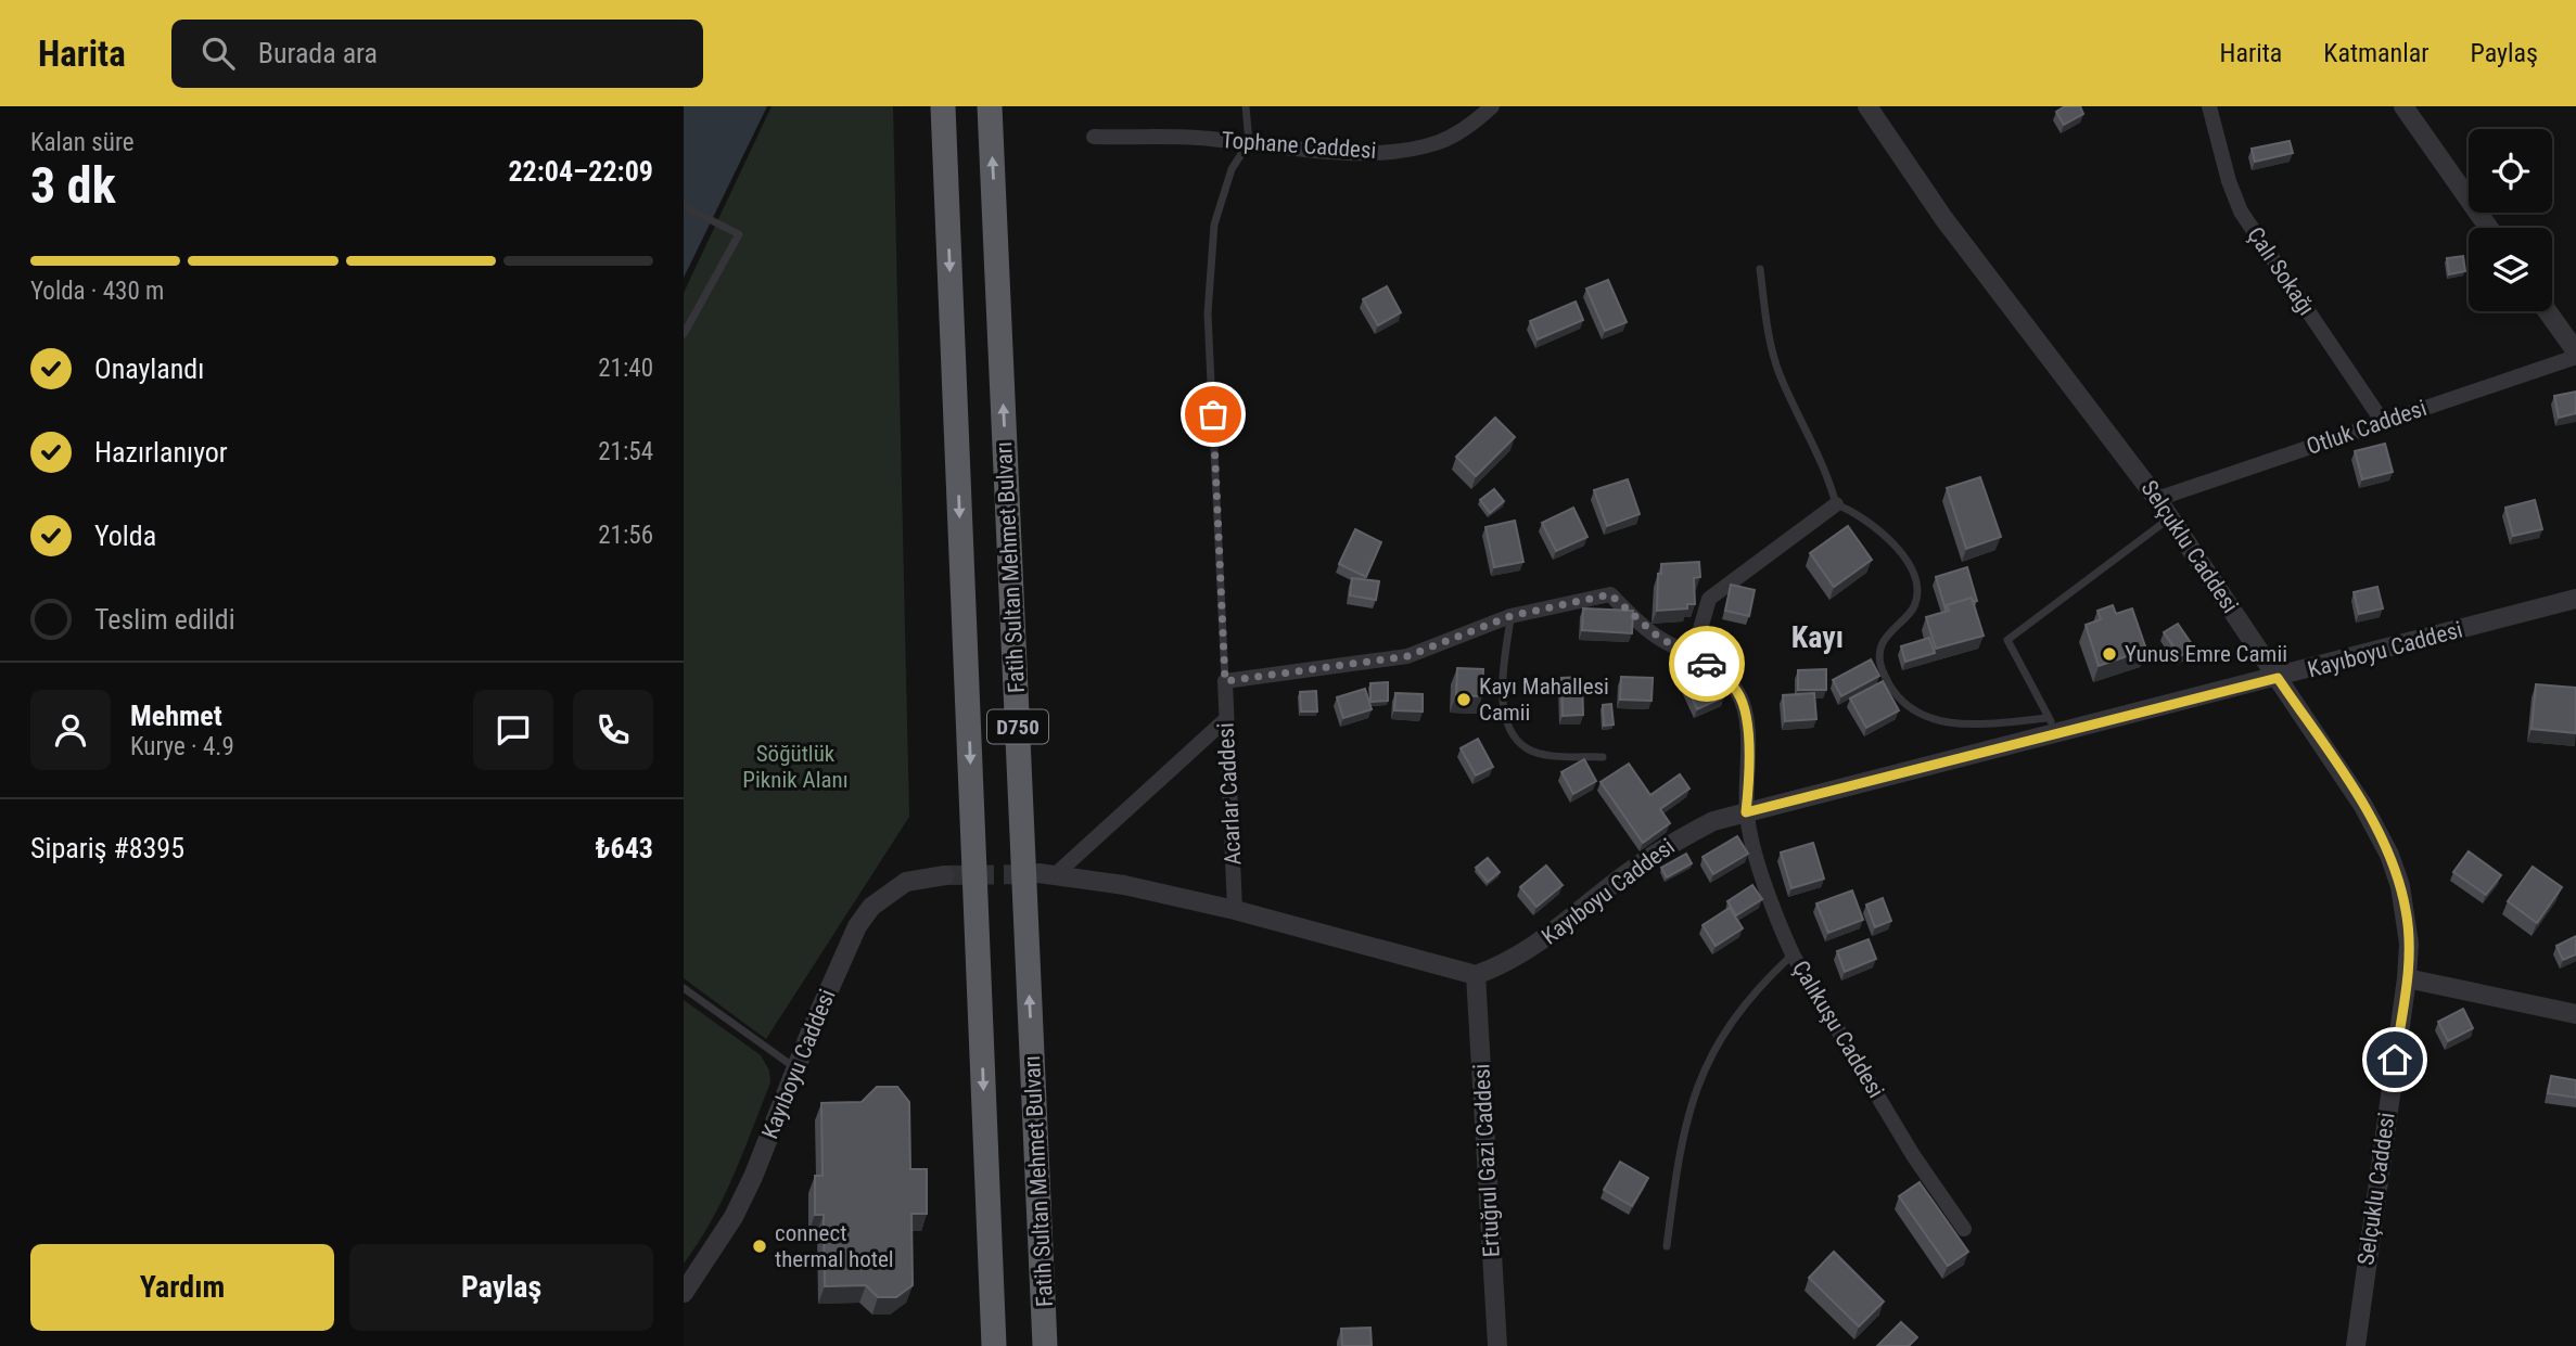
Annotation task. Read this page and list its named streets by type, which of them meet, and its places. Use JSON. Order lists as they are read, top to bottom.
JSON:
{
  "streets": {
    "highway": ["Fatih Sultan Mehmet Bulvarı", "D750"],
    "street": [
      "Tophane Caddesi",
      "Çalı Sokağı",
      "Otluk Caddesi",
      "Selçuklu Caddesi",
      "Kayıboyu Caddesi",
      "Acarlar Caddesi",
      "Çalıkuşu Caddesi",
      "Ertuğrul Gazi Caddesi"
    ]
  },
  "crossings": [
    ["Tophane Caddesi", "Acarlar Caddesi"],
    ["Çalı Sokağı", "Otluk Caddesi"],
    ["Otluk Caddesi", "Selçuklu Caddesi"],
    ["Selçuklu Caddesi", "Kayıboyu Caddesi"],
    ["Kayıboyu Caddesi", "Çalıkuşu Caddesi"],
    ["Kayıboyu Caddesi", "Ertuğrul Gazi Caddesi"]
  ],
  "districts": ["Kayı"],
  "parks": ["Söğütlük Piknik Alanı"],
  "places": ["Yunus Emre Camii", "Kayı Mahallesi Camii", "connect thermal hotel"],
  "page": {
    "header": "Harita",
    "search": "Burada ara",
    "nav": ["Harita", "Katmanlar", "Paylaş"],
    "heading": ["3 dk", "Kalan süre", "22:04–22:09"],
    "panel": [
      "Mehmet",
      "Kurye · 4.9",
      "Sipariş #8395",
      "₺643"
    ],
    "bar": "Yolda · 430 m",
    "list": [
      ["Onaylandı", "21:40"],
      ["Hazırlanıyor", "21:54"],
      ["Yolda", "21:56"],
      "Teslim edildi"
    ],
    "buttons": ["Yardım", "Paylaş"]
  }
}
